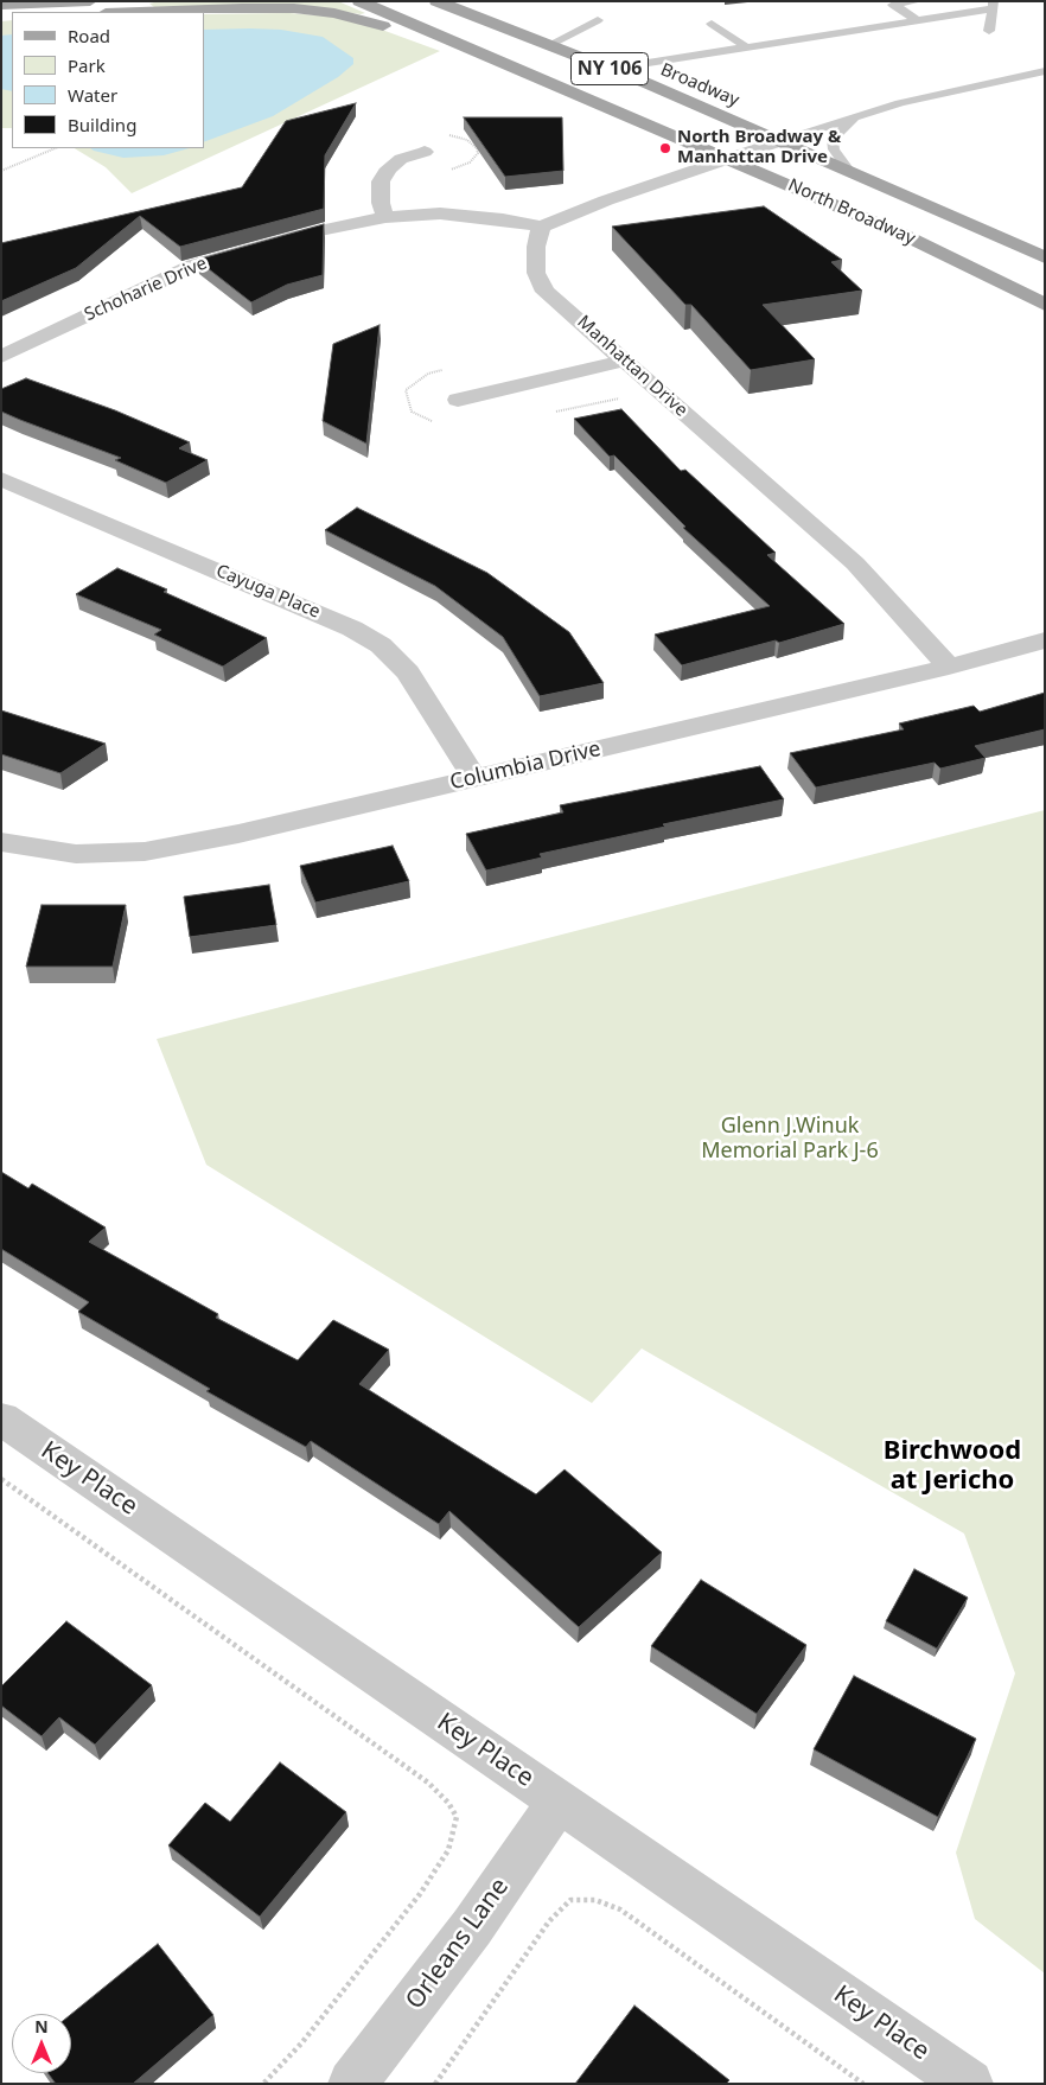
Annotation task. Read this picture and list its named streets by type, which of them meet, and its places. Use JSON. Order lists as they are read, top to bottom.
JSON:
{
  "streets": {
    "main road": ["NY 106", "Broadway", "North Broadway"],
    "street": [
      "Schoharie Drive",
      "Manhattan Drive",
      "Cayuga Place",
      "Columbia Drive",
      "Key Place",
      "Orleans Lane"
    ]
  },
  "crossings": [
    ["Broadway", "North Broadway"],
    ["Schoharie Drive", "Manhattan Drive"],
    ["Manhattan Drive", "Columbia Drive"],
    ["Cayuga Place", "Columbia Drive"],
    ["Key Place", "Orleans Lane"]
  ],
  "districts": ["Birchwood at Jericho"],
  "parks": ["Glenn J.Winuk Memorial Park J-6"],
  "places": ["North Broadway & Manhattan Drive"],
  "legend": [
    "Road",
    "Park",
    "Water",
    "Building"
  ],
  "north": "top"
}
